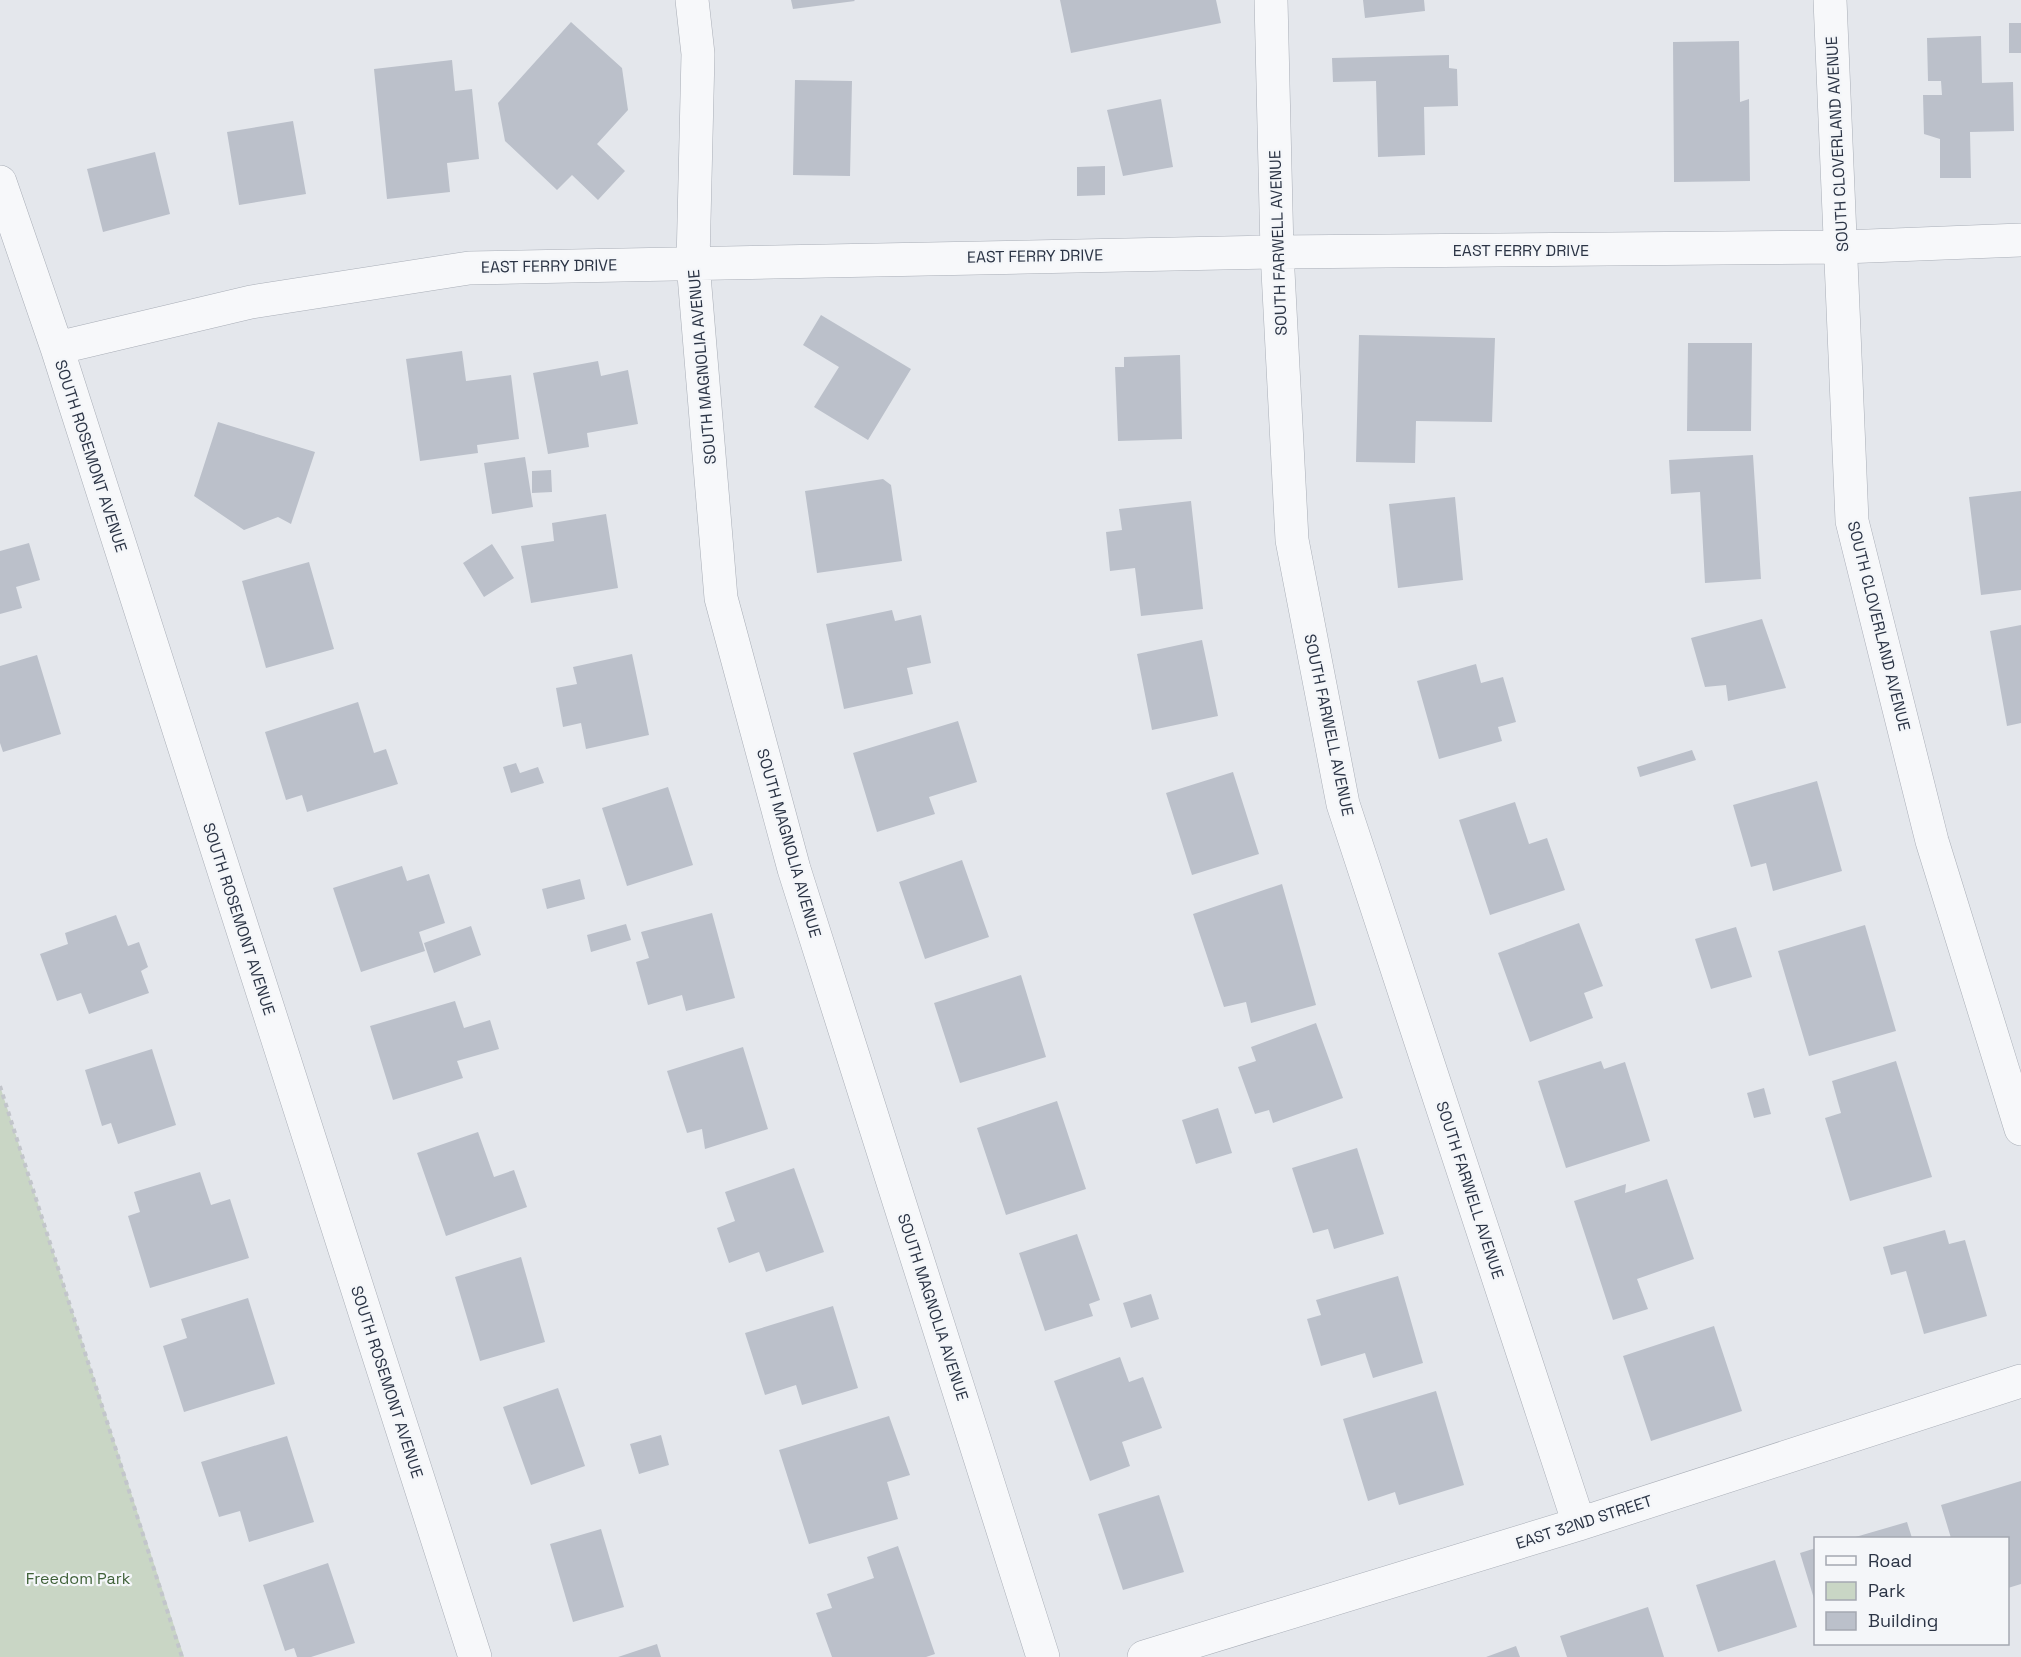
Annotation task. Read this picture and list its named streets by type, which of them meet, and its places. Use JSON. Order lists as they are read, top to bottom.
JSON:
{
  "streets": {
    "street": [
      "SOUTH CLOVERLAND AVENUE",
      "SOUTH FARWELL AVENUE",
      "EAST FERRY DRIVE",
      "SOUTH MAGNOLIA AVENUE",
      "SOUTH ROSEMONT AVENUE",
      "EAST 32ND STREET"
    ]
  },
  "crossings": [
    ["SOUTH CLOVERLAND AVENUE", "EAST FERRY DRIVE"],
    ["SOUTH FARWELL AVENUE", "EAST FERRY DRIVE"],
    ["SOUTH FARWELL AVENUE", "EAST 32ND STREET"],
    ["EAST FERRY DRIVE", "SOUTH MAGNOLIA AVENUE"],
    ["EAST FERRY DRIVE", "SOUTH ROSEMONT AVENUE"]
  ],
  "parks": ["Freedom Park"],
  "legend": ["Road", "Park", "Building"]
}
